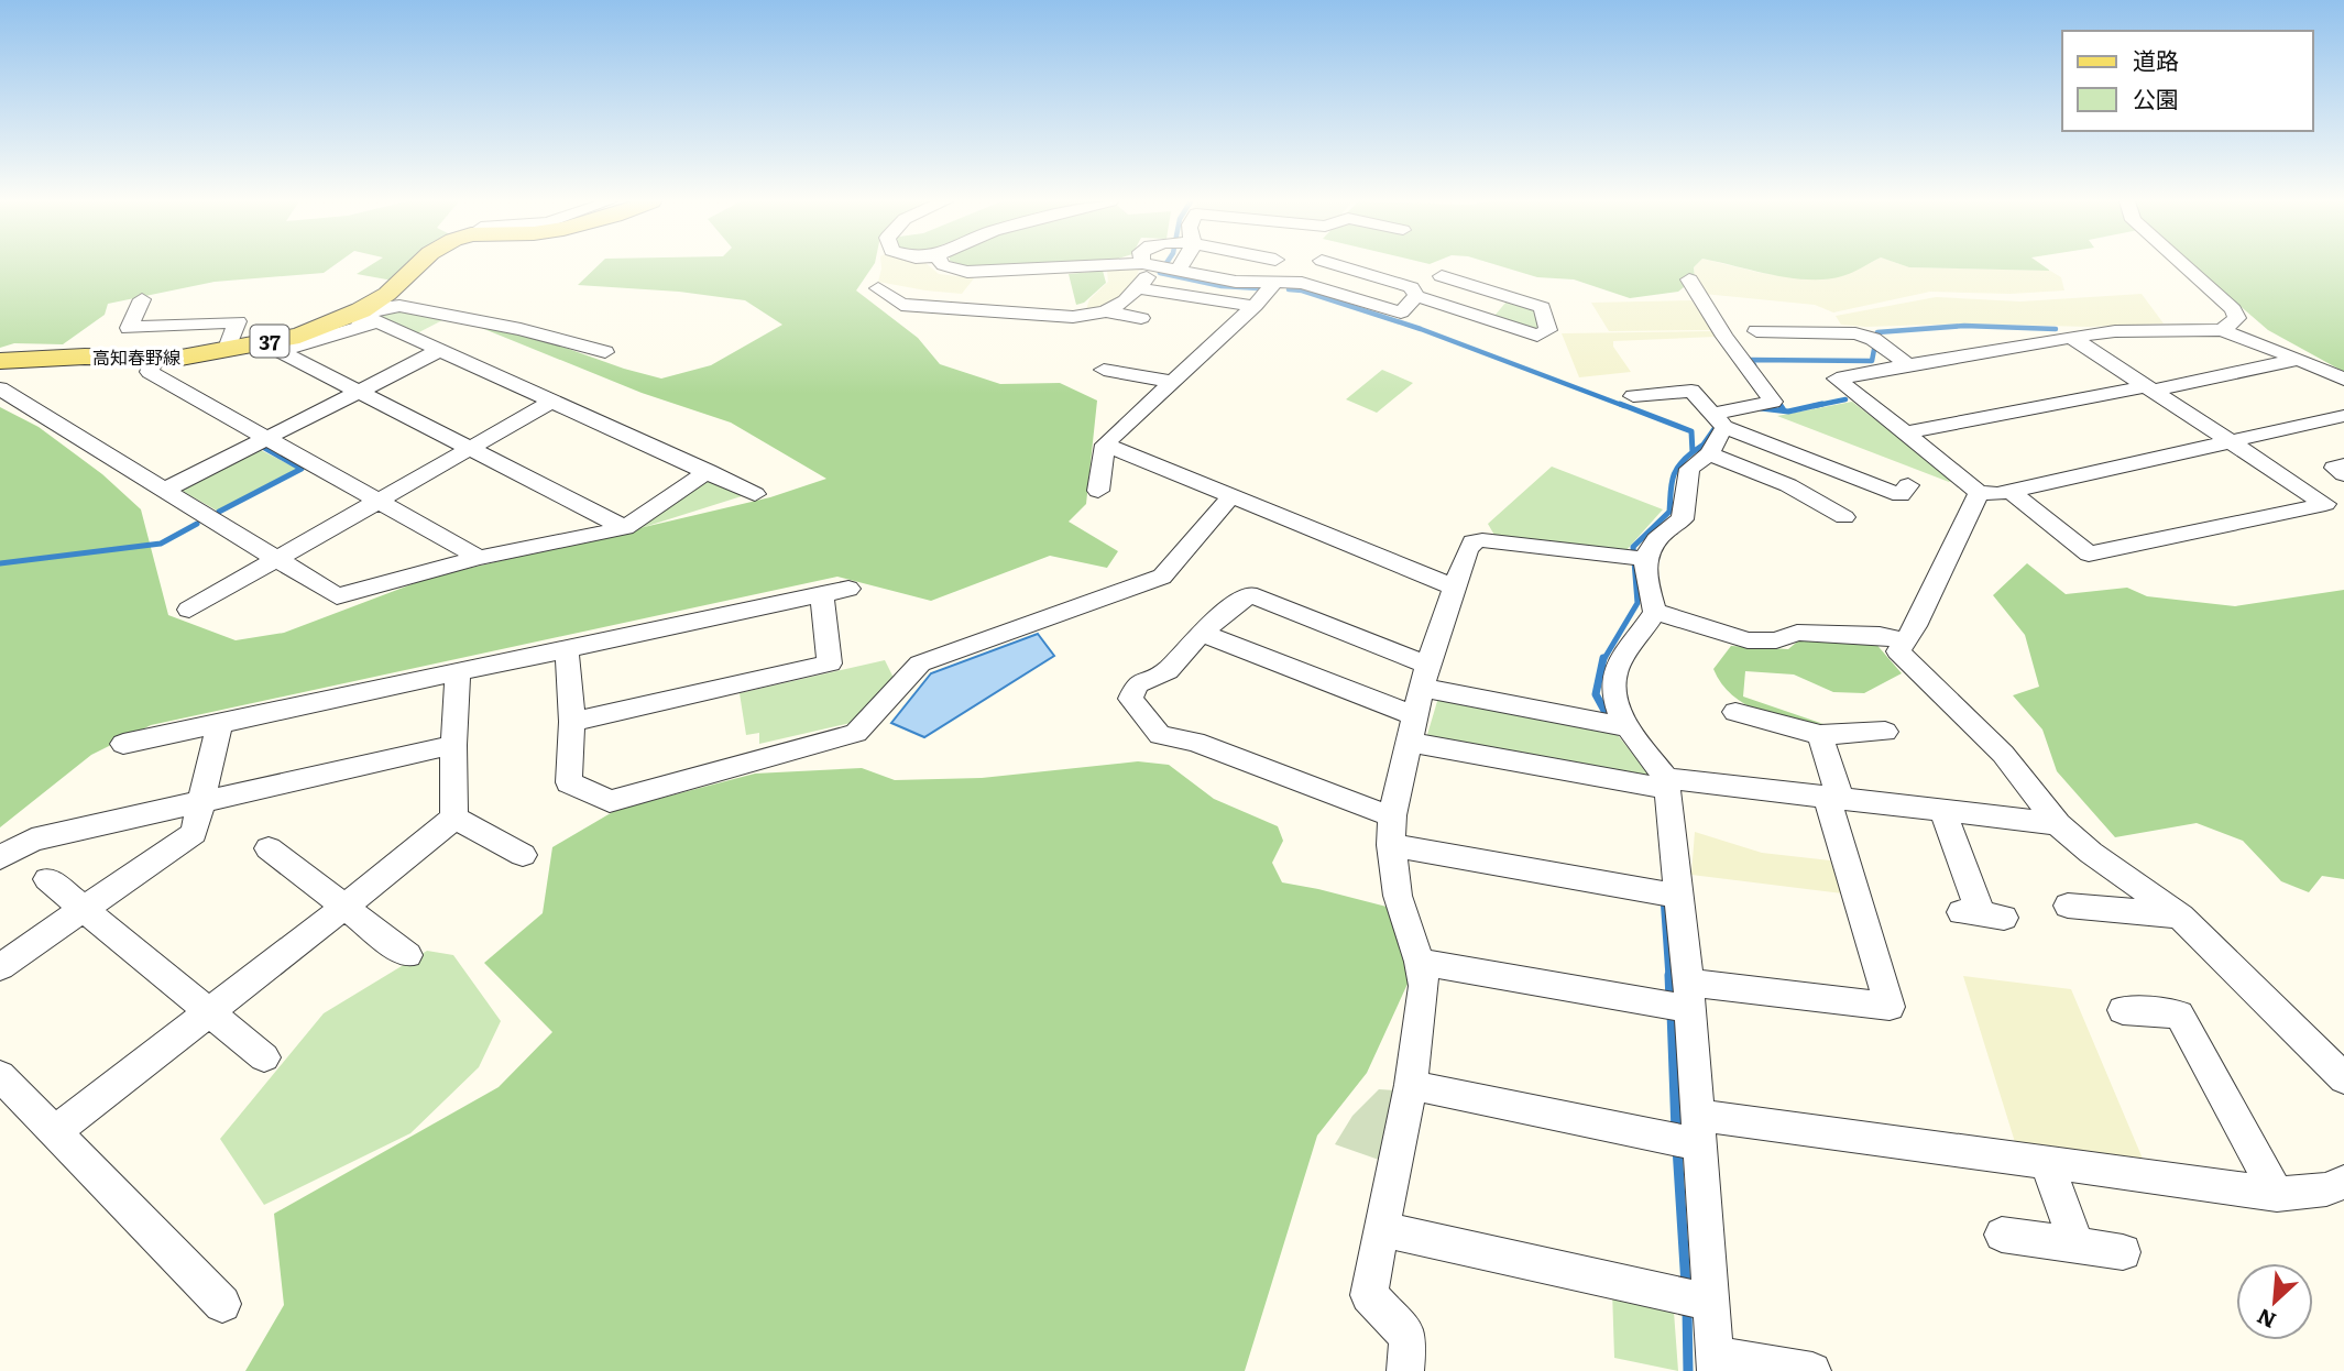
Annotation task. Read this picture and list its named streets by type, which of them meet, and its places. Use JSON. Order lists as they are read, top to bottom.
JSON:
{
  "streets": {
    "main road": ["37", "高知春野線"]
  },
  "legend": ["道路", "公園"],
  "north": "bottom left"
}
